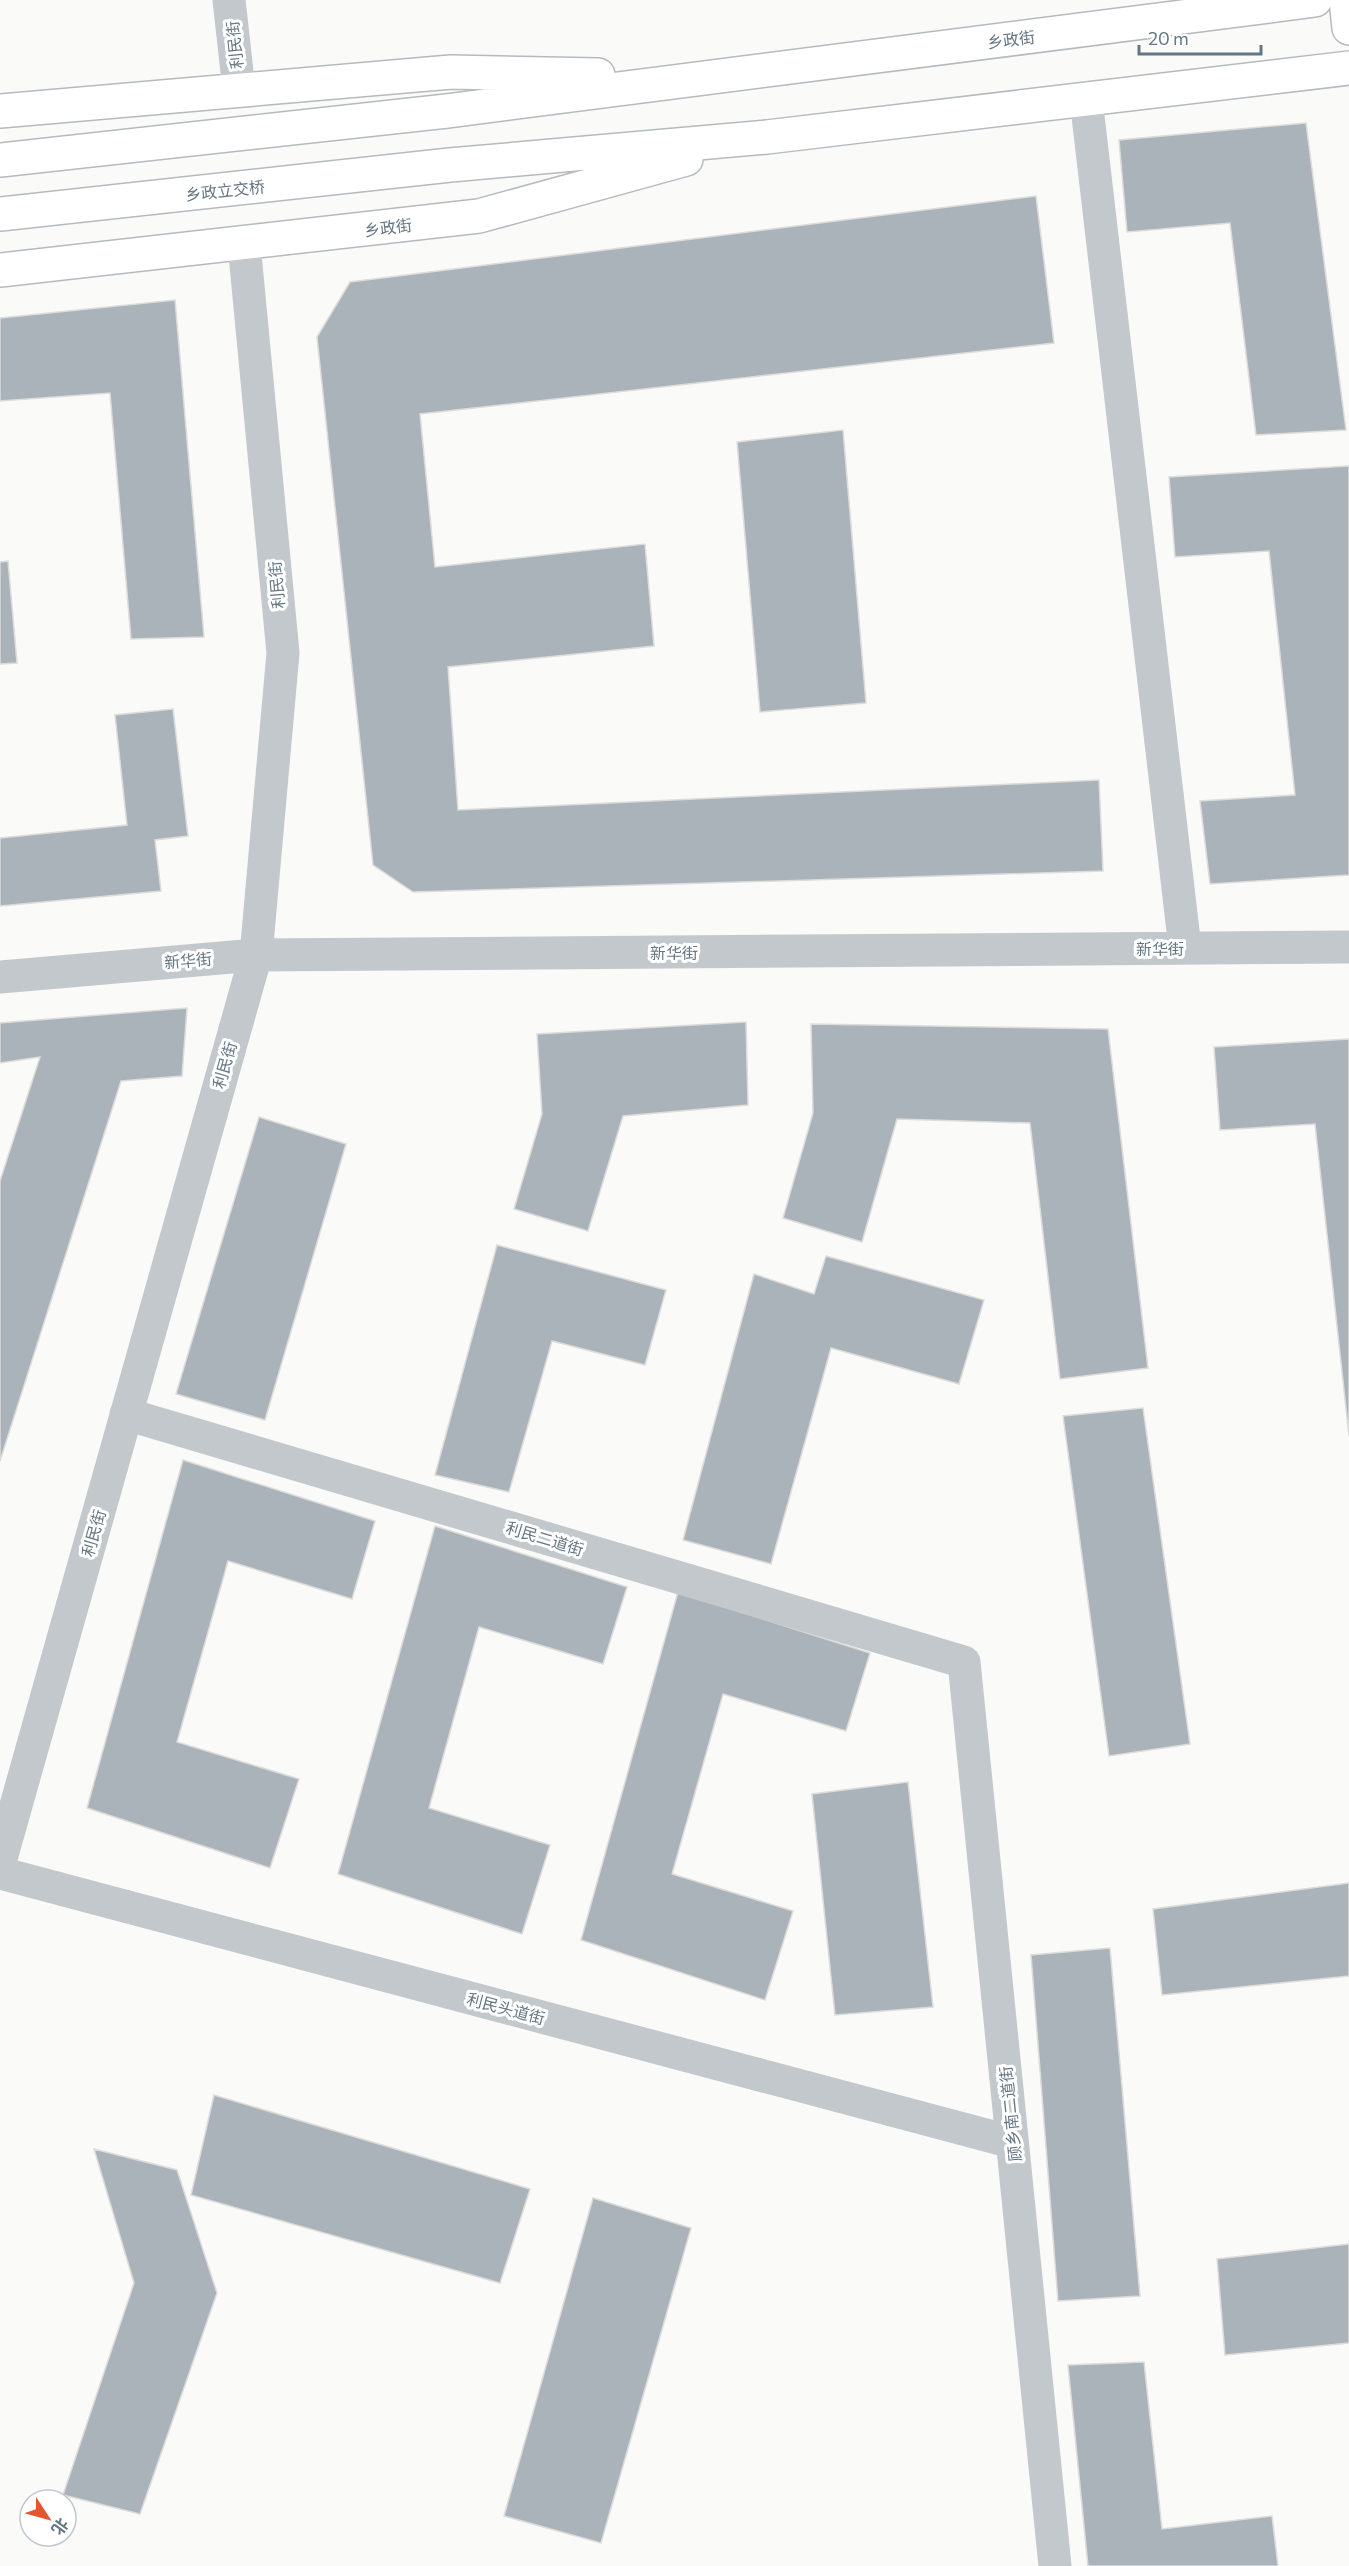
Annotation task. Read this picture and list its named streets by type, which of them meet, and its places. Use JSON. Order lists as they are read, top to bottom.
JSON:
{
  "streets": {
    "main road": ["乡政街", "乡政立交桥"],
    "street": [
      "利民街",
      "新华街",
      "利民二道街",
      "利民头道街",
      "顾乡南二道街"
    ]
  },
  "crossings": [
    ["乡政街", "利民街"],
    ["乡政街", "乡政立交桥"],
    ["利民街", "新华街"],
    ["利民街", "利民二道街"],
    ["利民二道街", "顾乡南二道街"],
    ["利民头道街", "顾乡南二道街"]
  ],
  "scale_bar": "20 m",
  "north": "bottom right"
}
